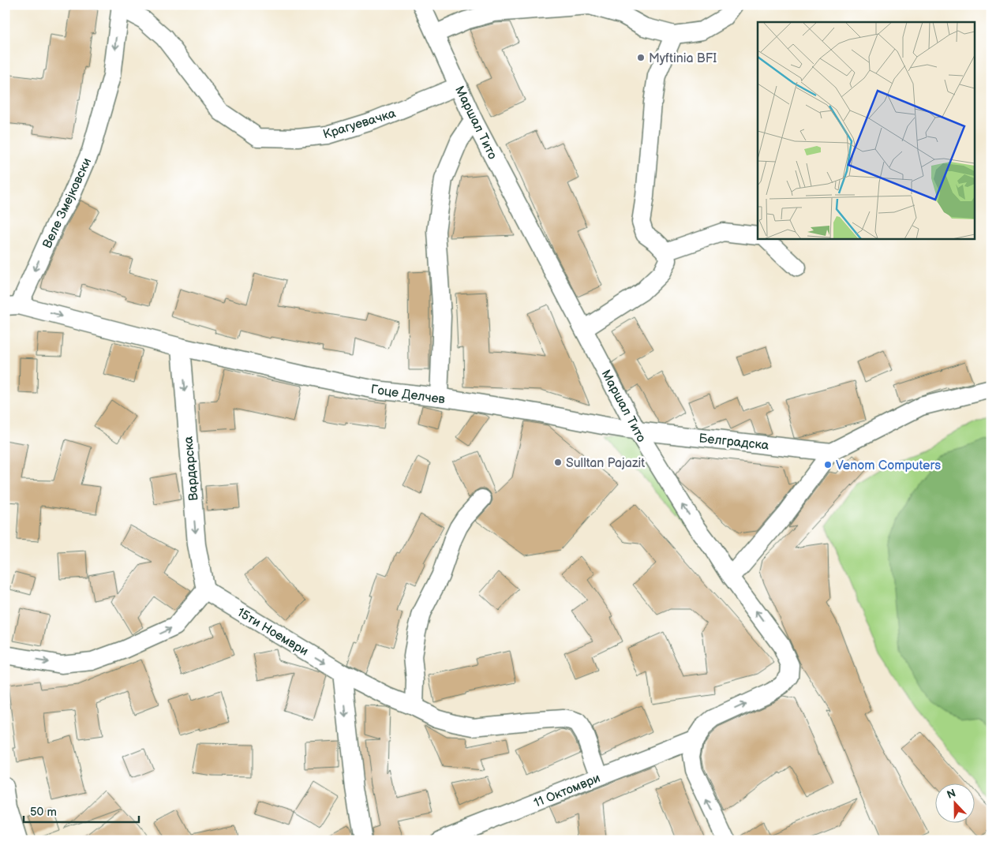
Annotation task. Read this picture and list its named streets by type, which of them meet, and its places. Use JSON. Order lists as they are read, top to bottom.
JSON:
{
  "streets": {
    "street": [
      "Маршал Тито",
      "Крагуевачка",
      "Веле Змејковски",
      "Гоце Делчев",
      "Белградска",
      "Вардарска",
      "15ти Ноември",
      "11 Октомври"
    ]
  },
  "crossings": [
    ["Маршал Тито", "Крагуевачка"],
    ["Маршал Тито", "Гоце Делчев"],
    ["Маршал Тито", "Белградска"],
    ["Маршал Тито", "11 Октомври"],
    ["Крагуевачка", "Веле Змејковски"],
    ["Веле Змејковски", "Гоце Делчев"],
    ["Гоце Делчев", "Белградска"],
    ["Гоце Делчев", "Вардарска"],
    ["Вардарска", "15ти Ноември"],
    ["15ти Ноември", "11 Октомври"]
  ],
  "one_way": ["Веле Змејковски", "Вардарска"],
  "places": ["Myftinia BFI", "Sulltan Pajazit", "Venom Computers"],
  "scale_bar": "50 m",
  "north": "top"
}
